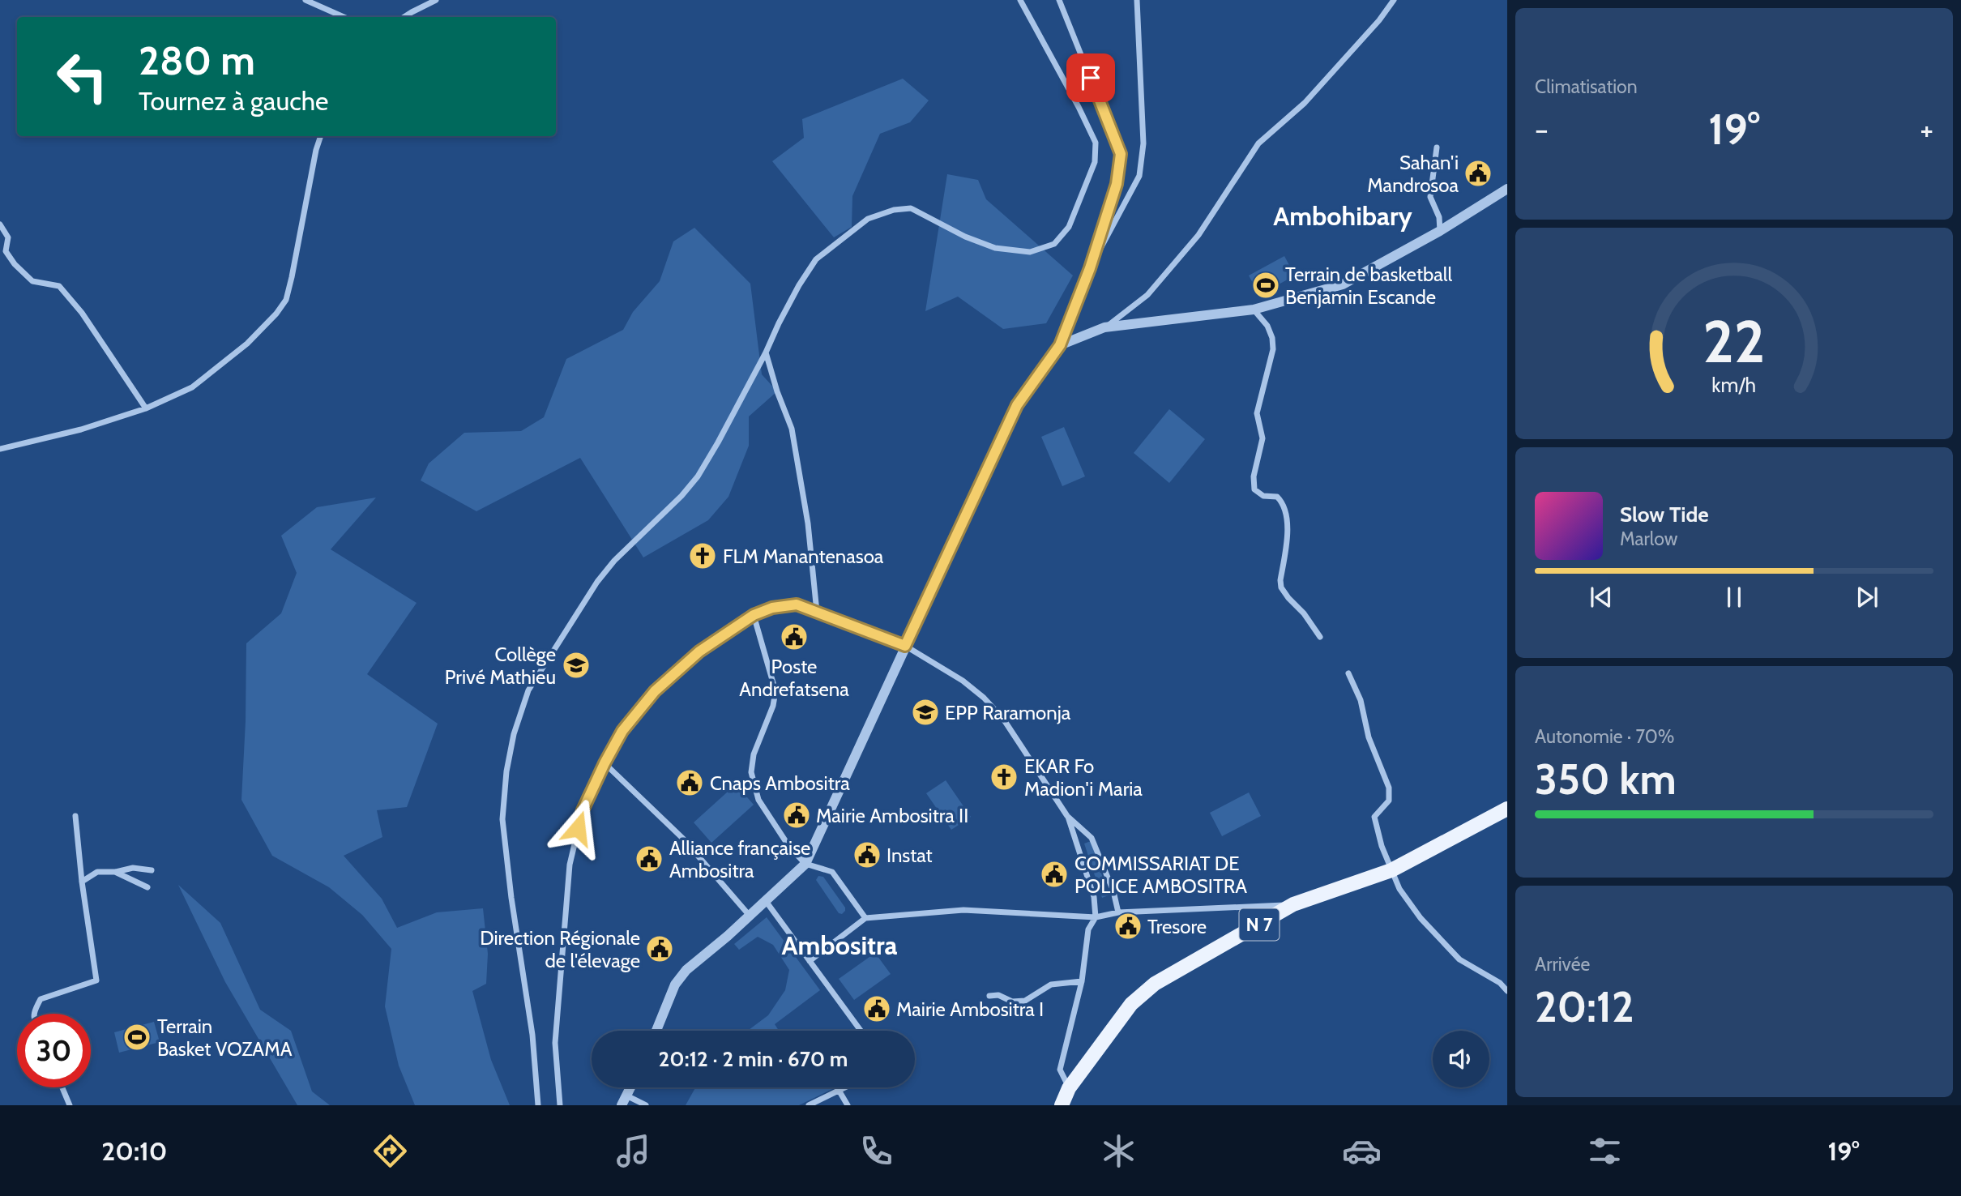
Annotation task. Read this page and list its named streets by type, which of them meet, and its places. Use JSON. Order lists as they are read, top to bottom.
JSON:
{
  "streets": {
    "main road": ["N 7"]
  },
  "districts": ["Ambohibary", "Ambositra"],
  "places": {
    "public building": [
      "Sahan'i Mandrosoa",
      "Poste Andrefatsena",
      "Cnaps Ambositra",
      "Mairie Ambositra II",
      "Instat",
      "Alliance française Ambositra",
      "COMMISSARIAT DE POLICE AMBOSITRA",
      "Tresore",
      "Direction Régionale de l'élevage",
      "Mairie Ambositra I"
    ],
    "sports": ["Terrain de basketball Benjamin Escande", "Terrain Basket VOZAMA"],
    "church": ["FLM Manantenasoa", "EKAR Fo Madion'i Maria"],
    "school or university": ["Collège Privé Mathieu", "EPP Raramonja"]
  },
  "page": {
    "tile": [
      "Climatisation",
      ["Autonomie · 70%", "350 km"],
      ["Arrivée", "20:12"]
    ],
    "turn": ["280 m", "Tournez à gauche"],
    "heat": ["−", "19°", "+"],
    "song": ["Slow Tide", "Marlow"],
    "limit": "30",
    "trip": "20:12 · 2 min · 670 m",
    "tabs": ["20:10", "19°"],
    "gauge": ["22", "km/h"]
  }
}
